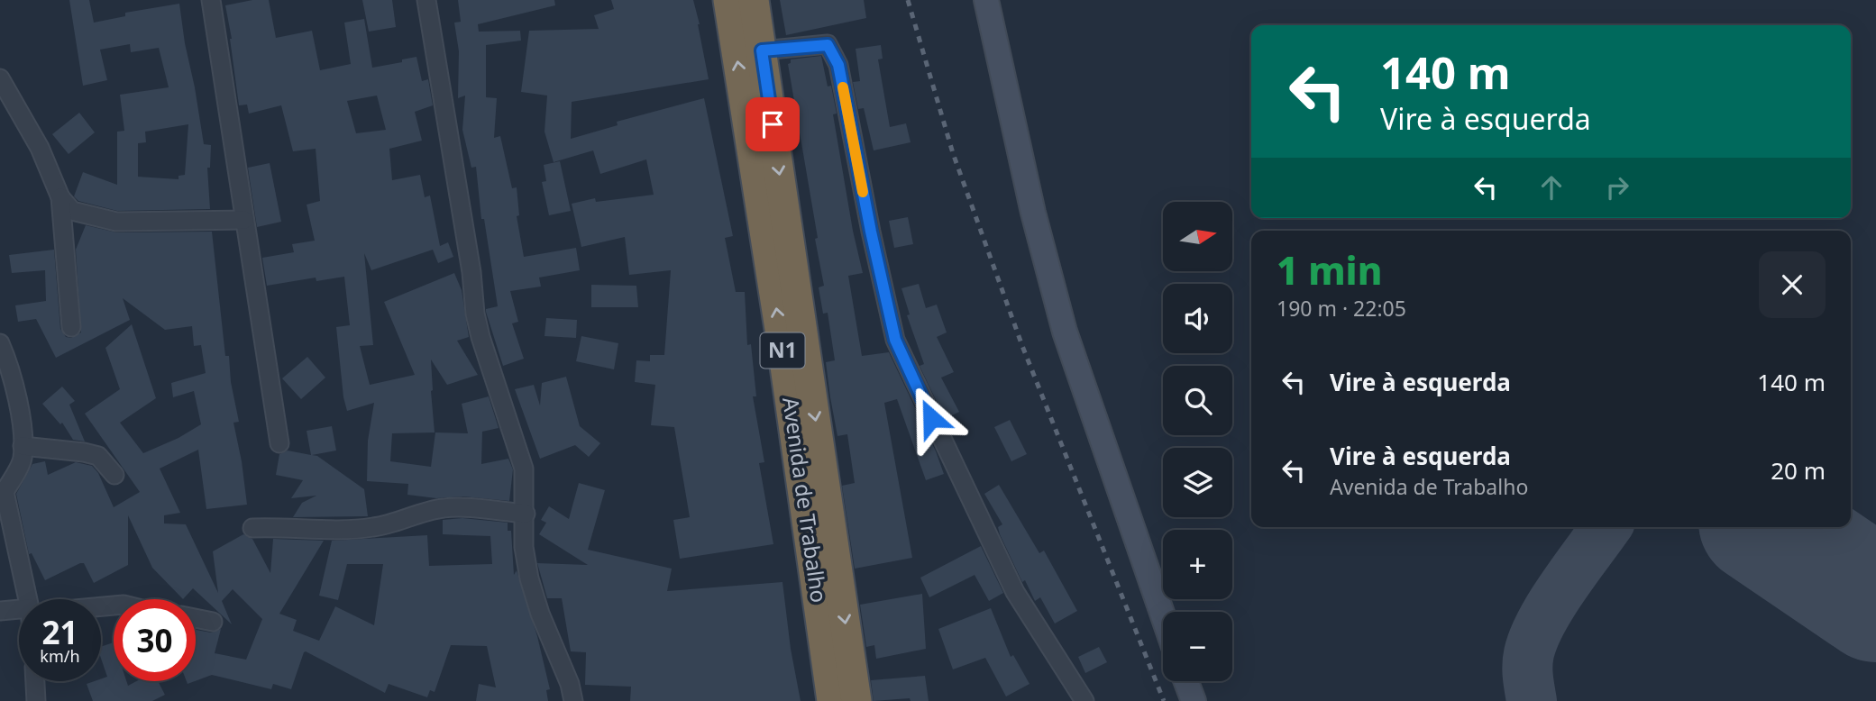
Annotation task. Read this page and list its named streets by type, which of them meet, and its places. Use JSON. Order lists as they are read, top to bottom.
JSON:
{
  "streets": {
    "highway": ["N1", "Avenida de Trabalho"]
  },
  "north": "right",
  "page": {
    "turn": ["140 m", "Vire à esquerda"],
    "map_buttons": ["+", "−"],
    "heading": ["1 min", "190 m · 22:05"],
    "list": [
      {
        "name": "Vire à esquerda",
        "value": "140 m"
      },
      {
        "name": "Vire à esquerda",
        "note": "Avenida de Trabalho",
        "value": "20 m"
      }
    ],
    "speed": "21 km/h",
    "limit": "30"
  }
}
